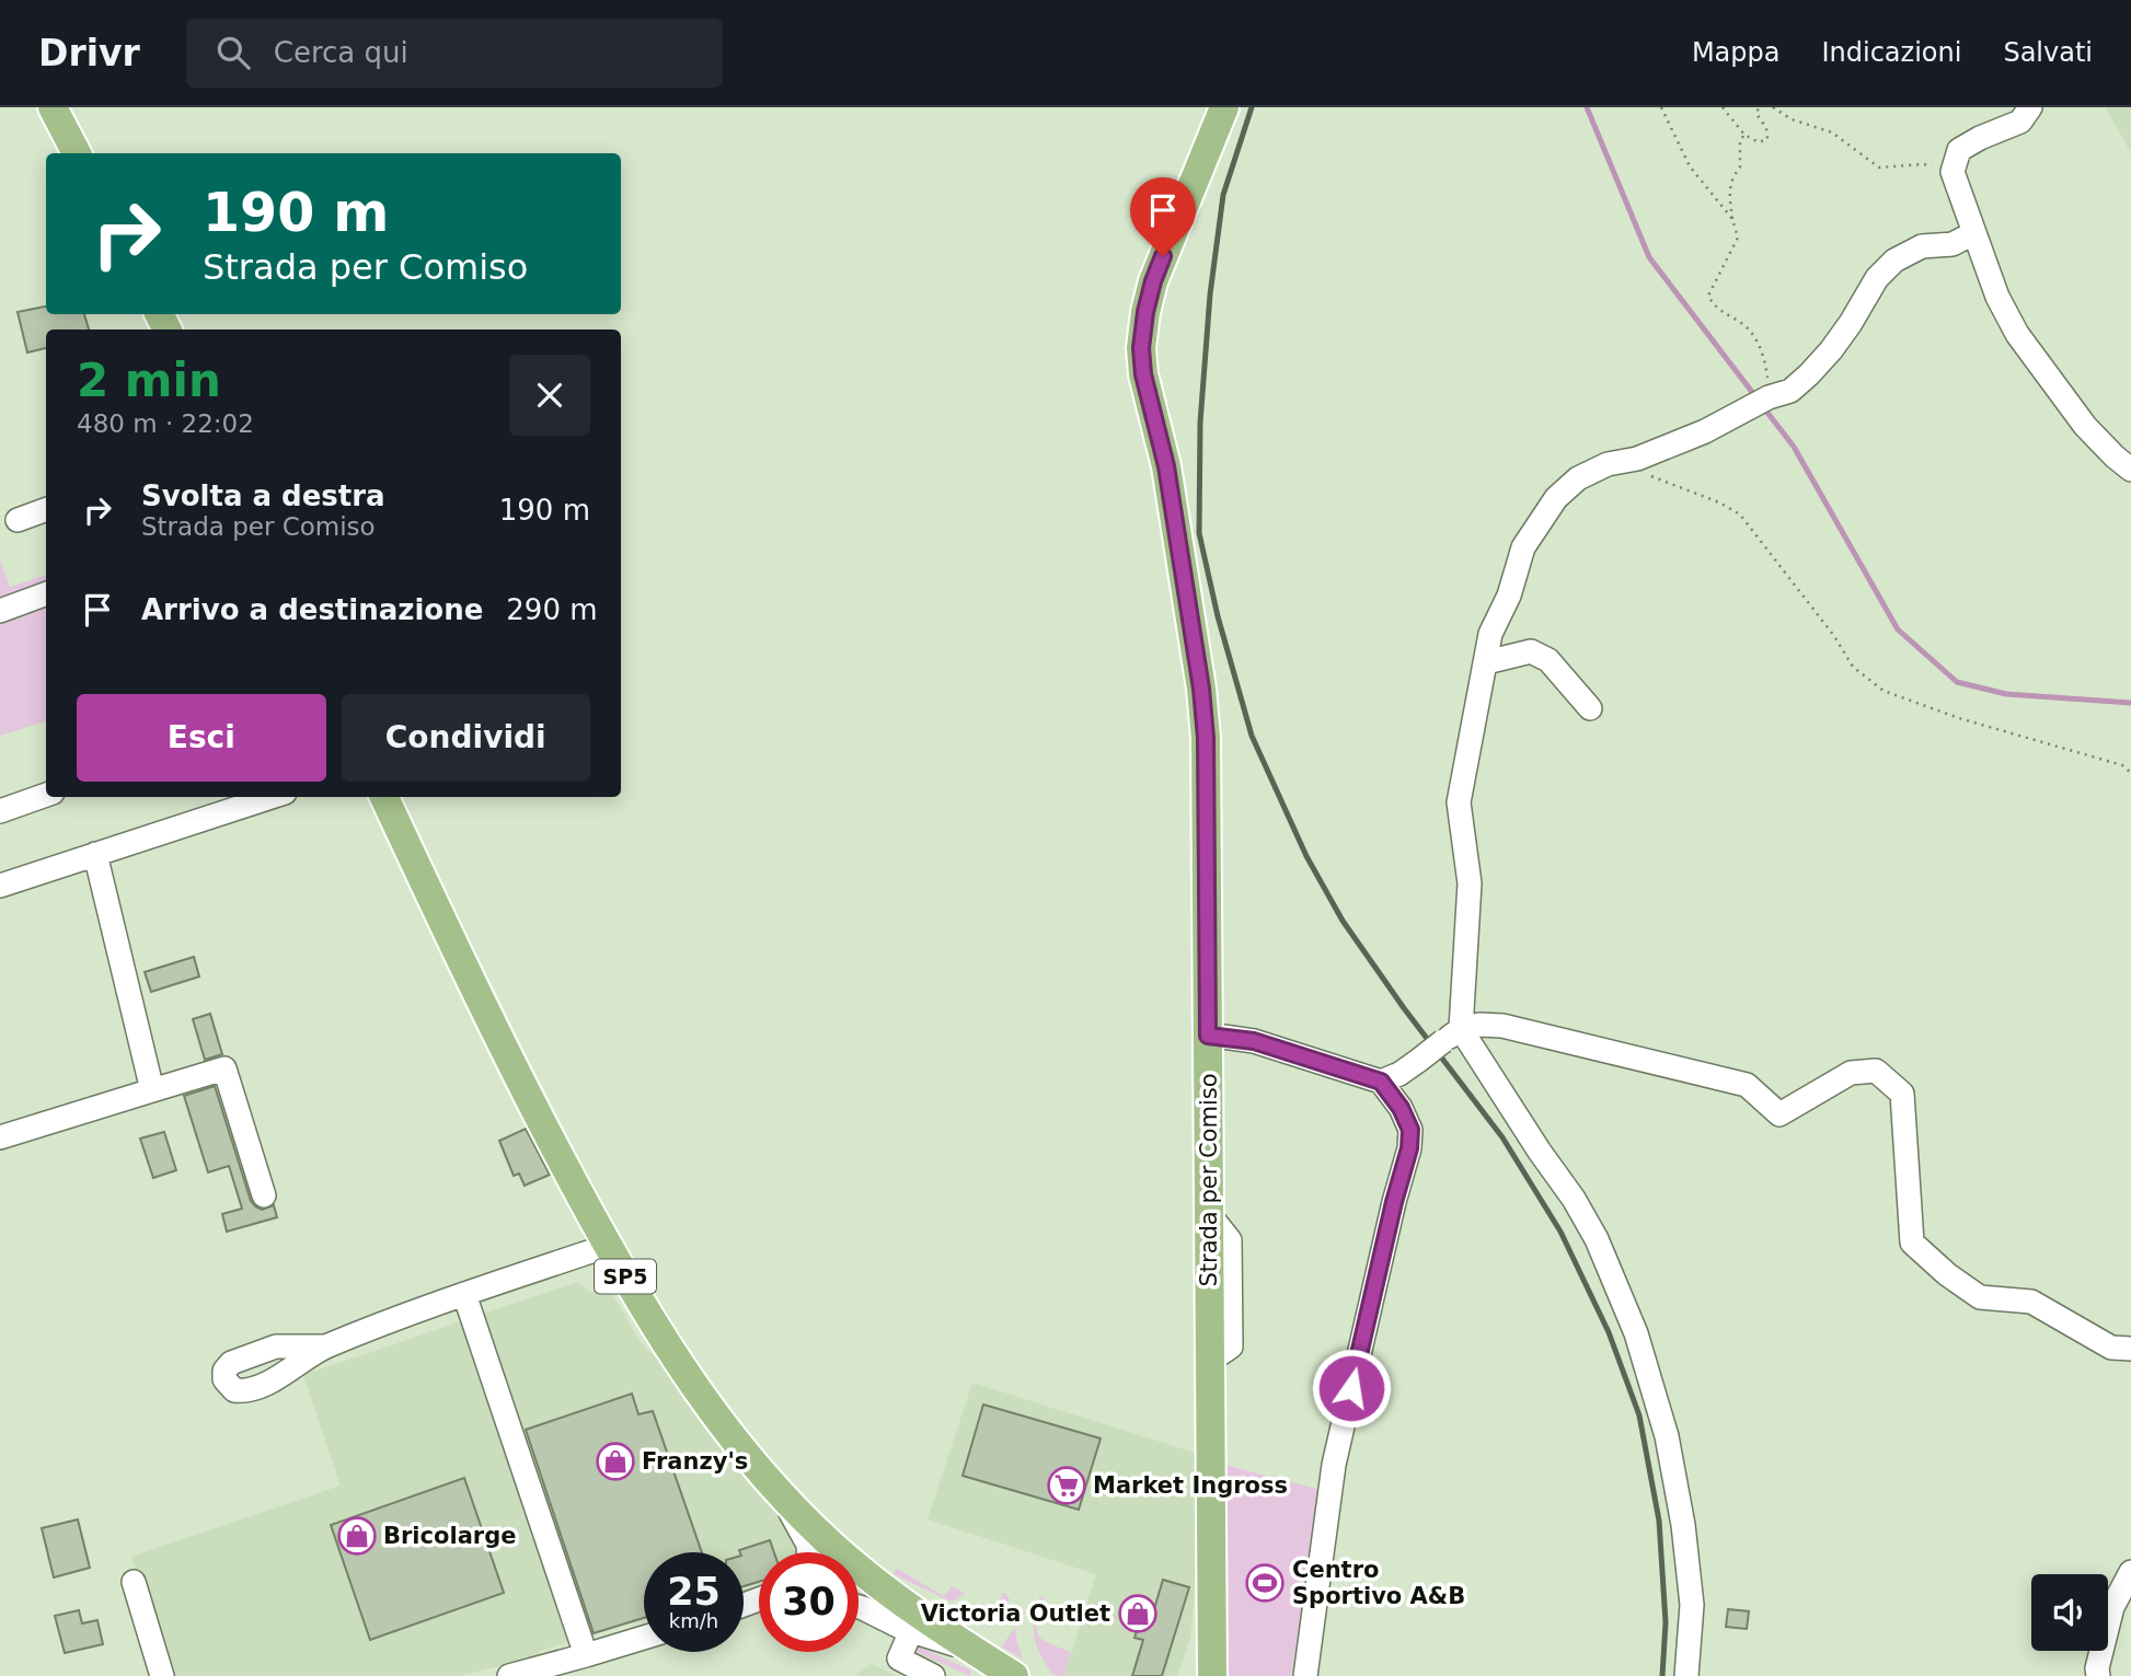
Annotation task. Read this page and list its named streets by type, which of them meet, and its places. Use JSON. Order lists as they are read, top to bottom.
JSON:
{
  "streets": {
    "main road": ["Strada per Comiso", "SP5"]
  },
  "places": {
    "shop": ["Franzy's", "Bricolarge", "Victoria Outlet"],
    "supermarket": ["Market Ingross"],
    "sports": ["Centro Sportivo A&B"]
  },
  "page": {
    "header": "Drivr",
    "search": "Cerca qui",
    "nav": ["Mappa", "Indicazioni", "Salvati"],
    "turn": ["190 m", "Strada per Comiso"],
    "heading": ["2 min", "480 m · 22:02"],
    "list": [
      {
        "name": "Svolta a destra",
        "note": "Strada per Comiso",
        "value": "190 m"
      },
      {
        "name": "Arrivo a destinazione",
        "value": "290 m"
      }
    ],
    "buttons": ["Esci", "Condividi"],
    "speed": "25 km/h",
    "limit": "30"
  }
}
